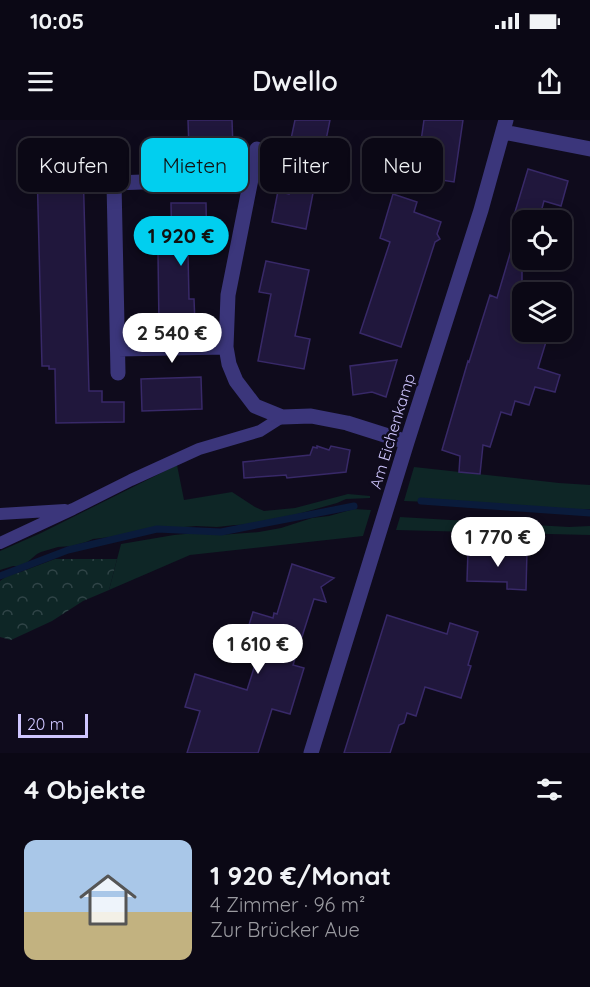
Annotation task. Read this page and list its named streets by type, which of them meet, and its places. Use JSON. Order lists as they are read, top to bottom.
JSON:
{
  "streets": {
    "street": ["Am Eichenkamp"]
  },
  "scale_bar": "20 m",
  "page": {
    "status": "10:05",
    "header": "Dwello",
    "chip": [
      "Kaufen",
      "Mieten",
      "Filter",
      "Neu"
    ],
    "price": [
      "1 920 €",
      "2 540 €",
      "1 770 €",
      "1 610 €"
    ],
    "scale": "20 m",
    "heading": "4 Objekte",
    "list": [
      {
        "name": "1 920 €/Monat",
        "note": "4 Zimmer · 96 m² · Zur Brücker Aue"
      }
    ]
  }
}
